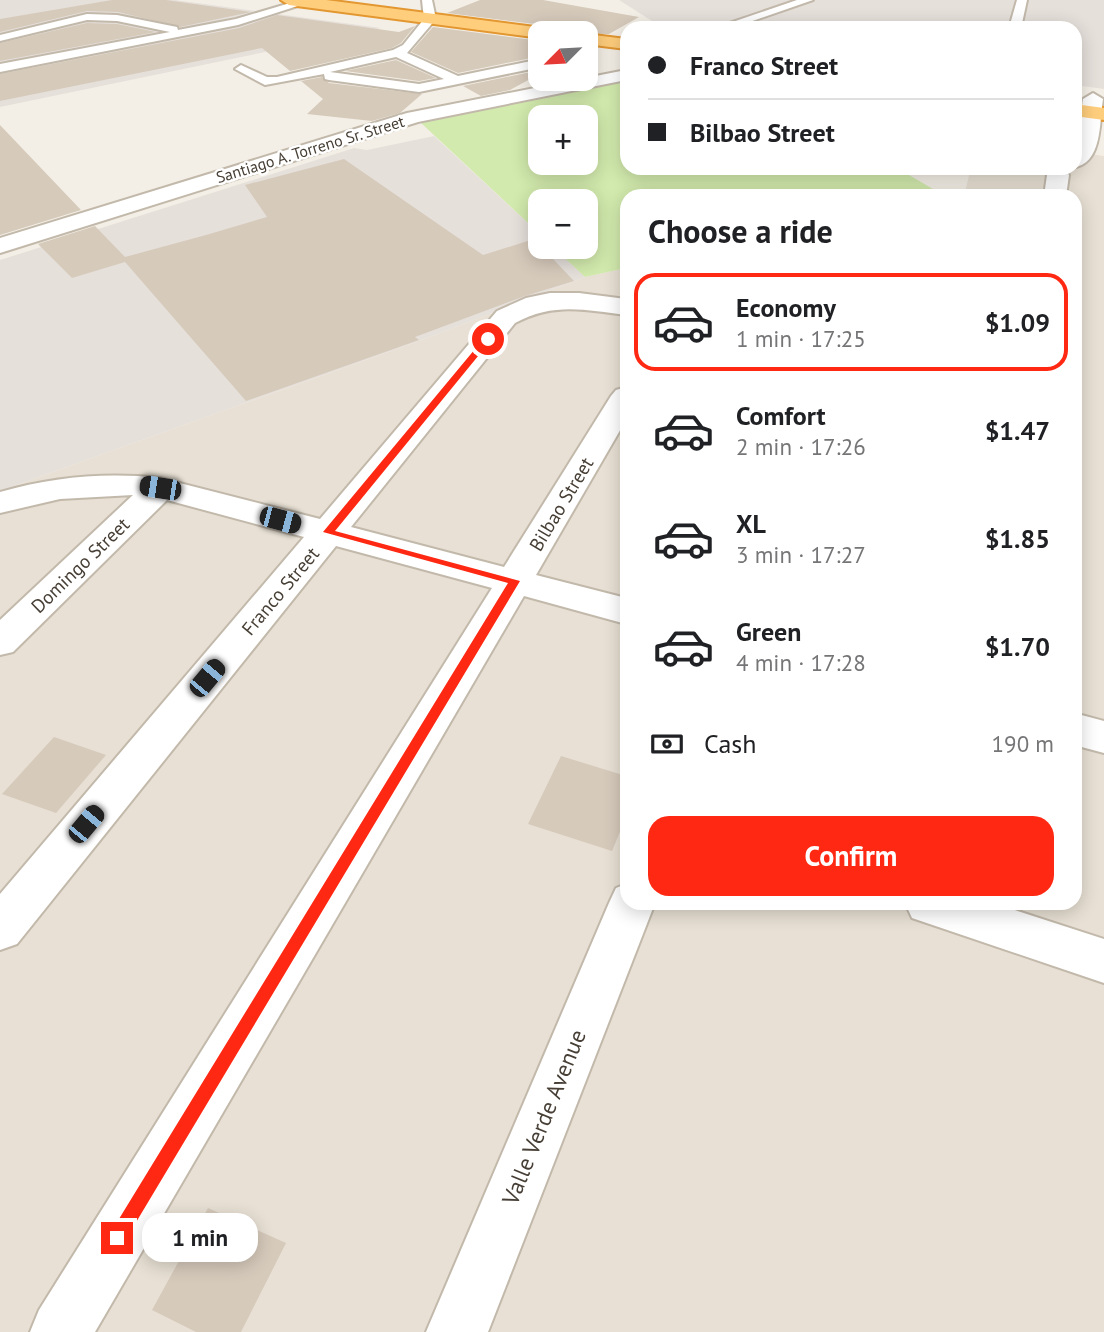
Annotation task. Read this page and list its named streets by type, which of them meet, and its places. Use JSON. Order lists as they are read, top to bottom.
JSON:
{
  "streets": {
    "street": [
      "Santiago A. Torreno Sr. Street",
      "Bilbao Street",
      "Domingo Street",
      "Franco Street",
      "Valle Verde Avenue"
    ]
  },
  "north": "bottom left",
  "page": {
    "map_buttons": ["+", "−"],
    "banner": ["Franco Street", "Bilbao Street"],
    "heading": "Choose a ride",
    "list": [
      {
        "name": "Economy",
        "note": "1 min · 17:25",
        "value": "$1.09"
      },
      {
        "name": "Comfort",
        "note": "2 min · 17:26",
        "value": "$1.47"
      },
      {
        "name": "XL",
        "note": "3 min · 17:27",
        "value": "$1.85"
      },
      {
        "name": "Green",
        "note": "4 min · 17:28",
        "value": "$1.70"
      }
    ],
    "pay": ["Cash", "190 m"],
    "buttons": "Confirm",
    "bubble": "1 min"
  }
}
